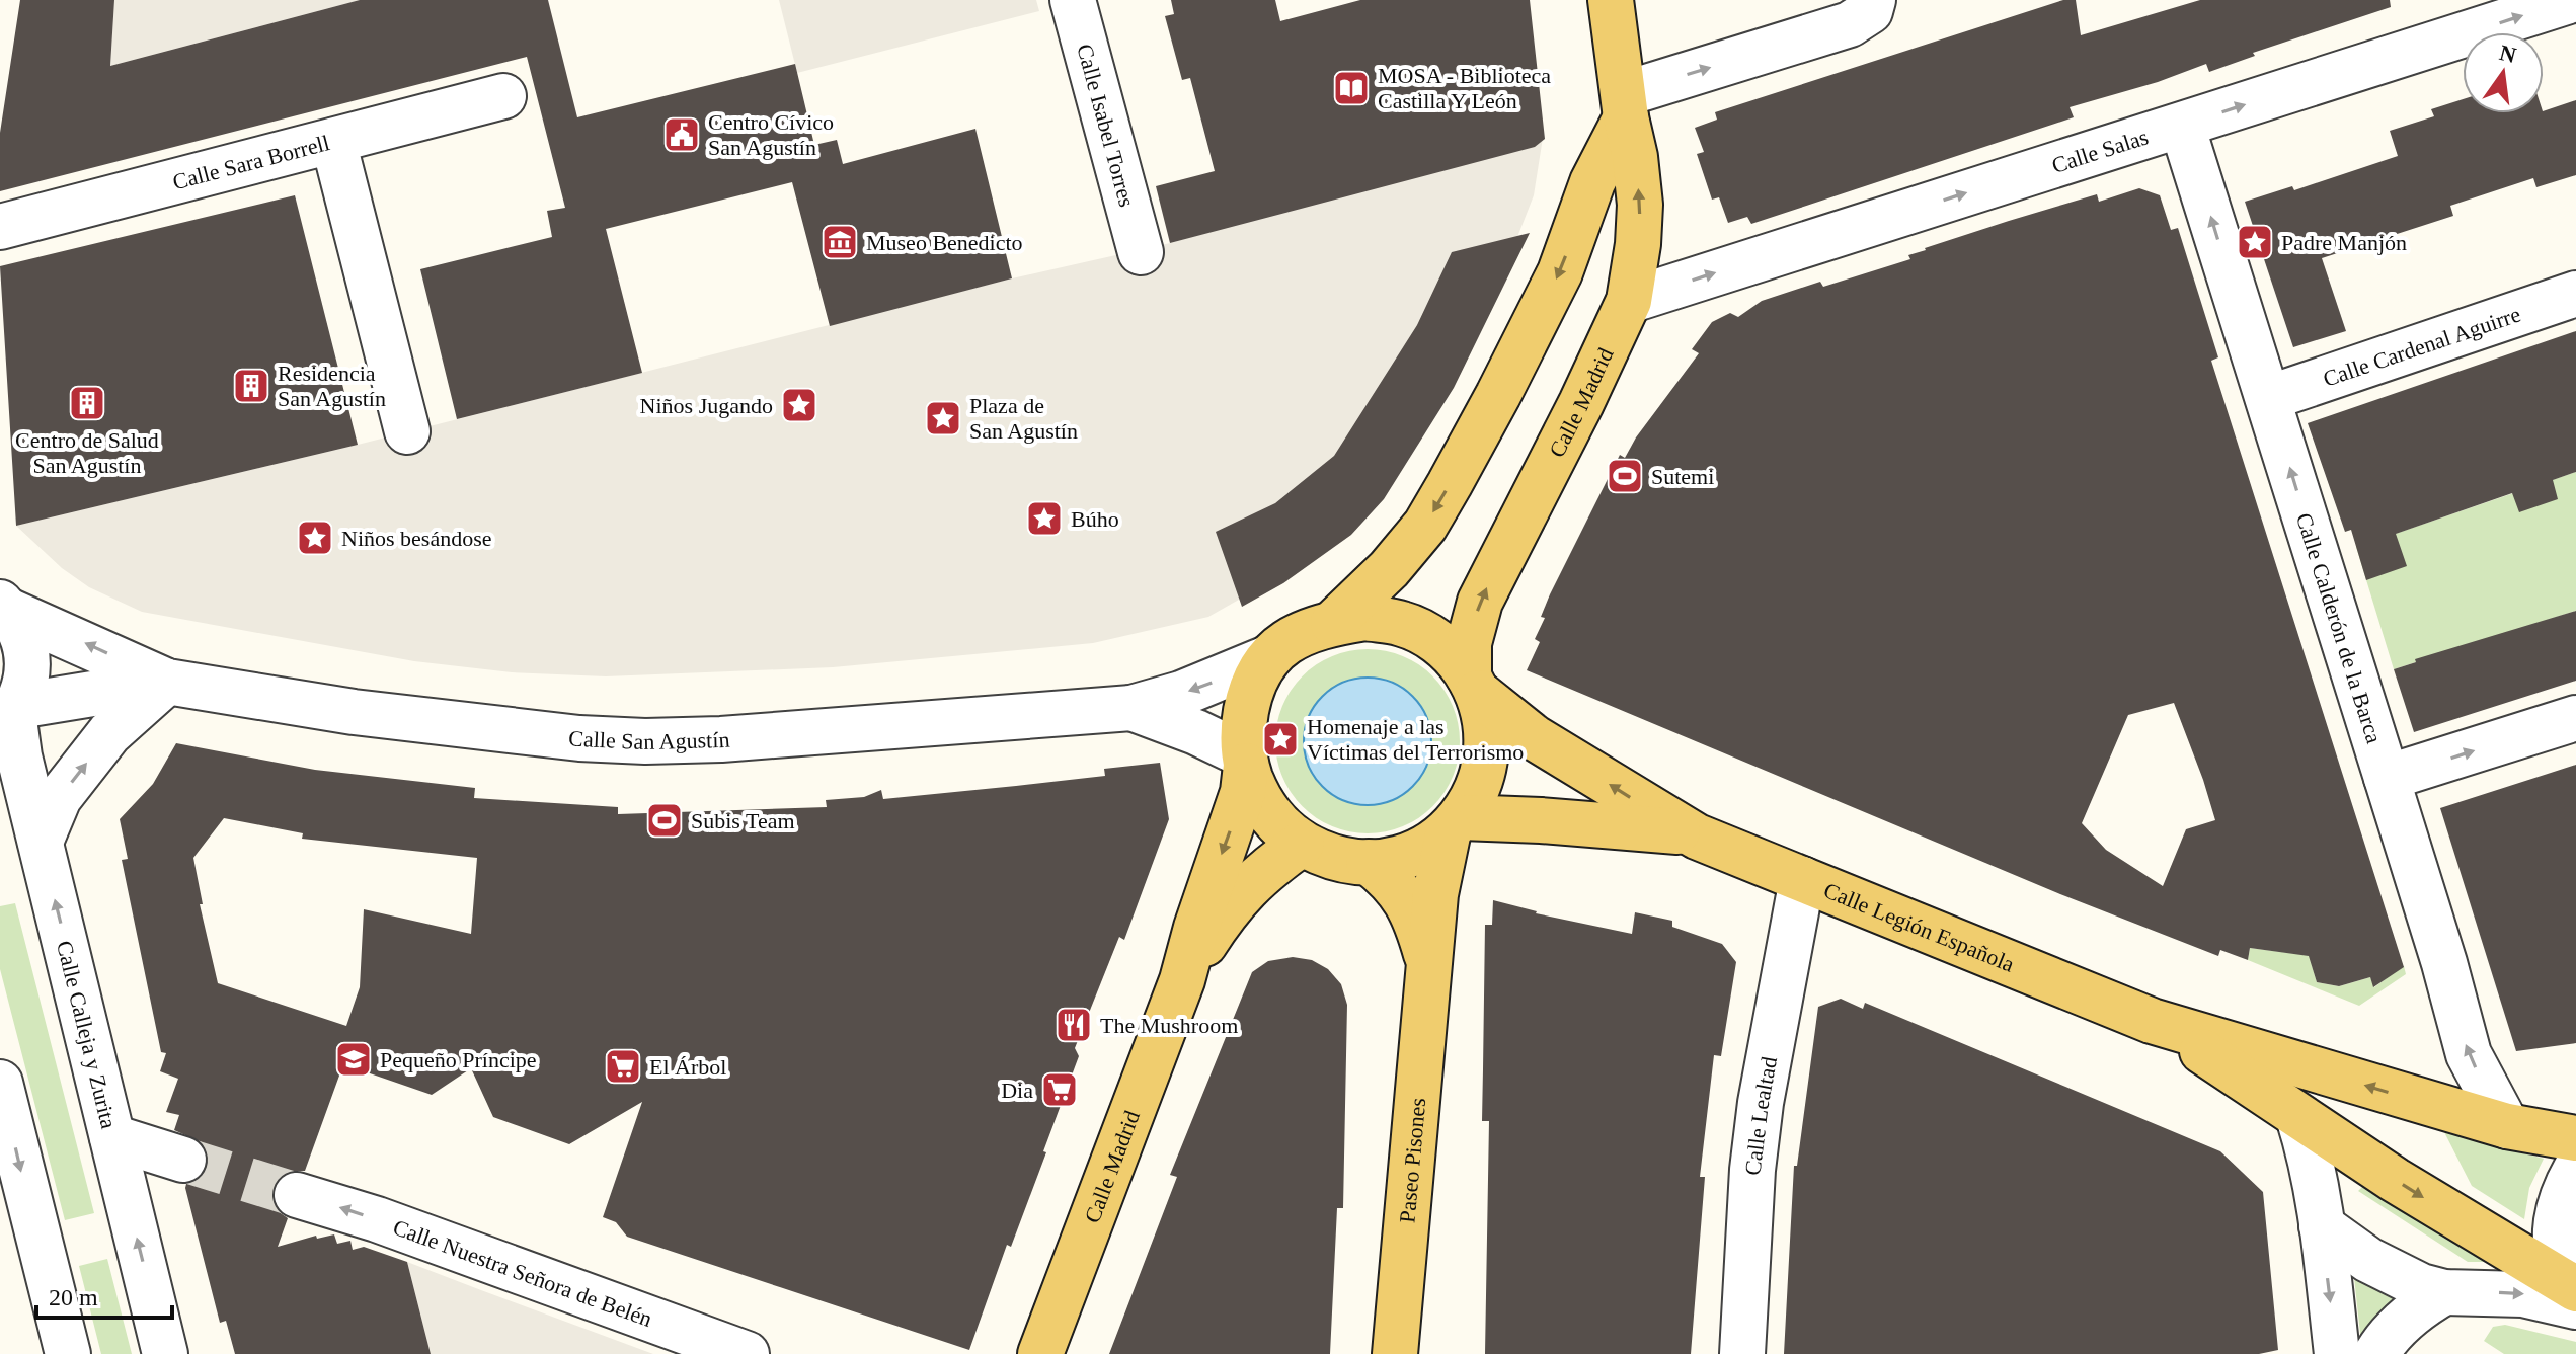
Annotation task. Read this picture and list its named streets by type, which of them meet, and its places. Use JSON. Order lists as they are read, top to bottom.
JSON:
{
  "streets": {
    "main road": ["Calle Madrid", "Calle Legión Española", "Paseo Pisones"],
    "street": [
      "Calle Isabel Torres",
      "Calle Salas",
      "Calle Sara Borrell",
      "Calle Cardenal Aguirre",
      "Calle Calderón de la Barca",
      "Calle San Agustín",
      "Calle Calleja y Zurita",
      "Calle Lealtad",
      "Calle Nuestra Señora de Belén"
    ]
  },
  "crossings": [
    ["Calle Salas", "Calle Madrid"],
    ["Calle Salas", "Calle Calderón de la Barca"],
    ["Calle Cardenal Aguirre", "Calle Calderón de la Barca"],
    ["Calle Madrid", "Calle San Agustín"],
    ["Calle Madrid", "Calle Legión Española"],
    ["Calle Madrid", "Paseo Pisones"],
    ["Calle Calderón de la Barca", "Calle Legión Española"],
    ["Calle San Agustín", "Calle Legión Española"],
    ["Calle San Agustín", "Calle Calleja y Zurita"],
    ["Calle San Agustín", "Paseo Pisones"],
    ["Calle Legión Española", "Calle Lealtad"],
    ["Calle Legión Española", "Paseo Pisones"]
  ],
  "one_way": ["Calle Salas", "Calle Calderón de la Barca", "Calle Nuestra Señora de Belén"],
  "places": {
    "library": ["MOSA - Biblioteca Castilla Y León"],
    "public building": ["Centro Cívico San Agustín"],
    "museum": ["Museo Benedicto"],
    "place": [
      "Padre Manjón",
      "Niños Jugando",
      "Plaza de San Agustín",
      "Búho",
      "Niños besándose",
      "Homenaje a las Víctimas del Terrorismo"
    ],
    "building": ["Residencia San Agustín", "Centro de Salud San Agustín"],
    "sports": ["Sutemi", "Subis Team"],
    "restaurant": ["The Mushroom"],
    "school or university": ["Pequeño Príncipe"],
    "supermarket": ["El Árbol", "Dia"]
  },
  "scale_bar": "20 m",
  "north": "top"
}
